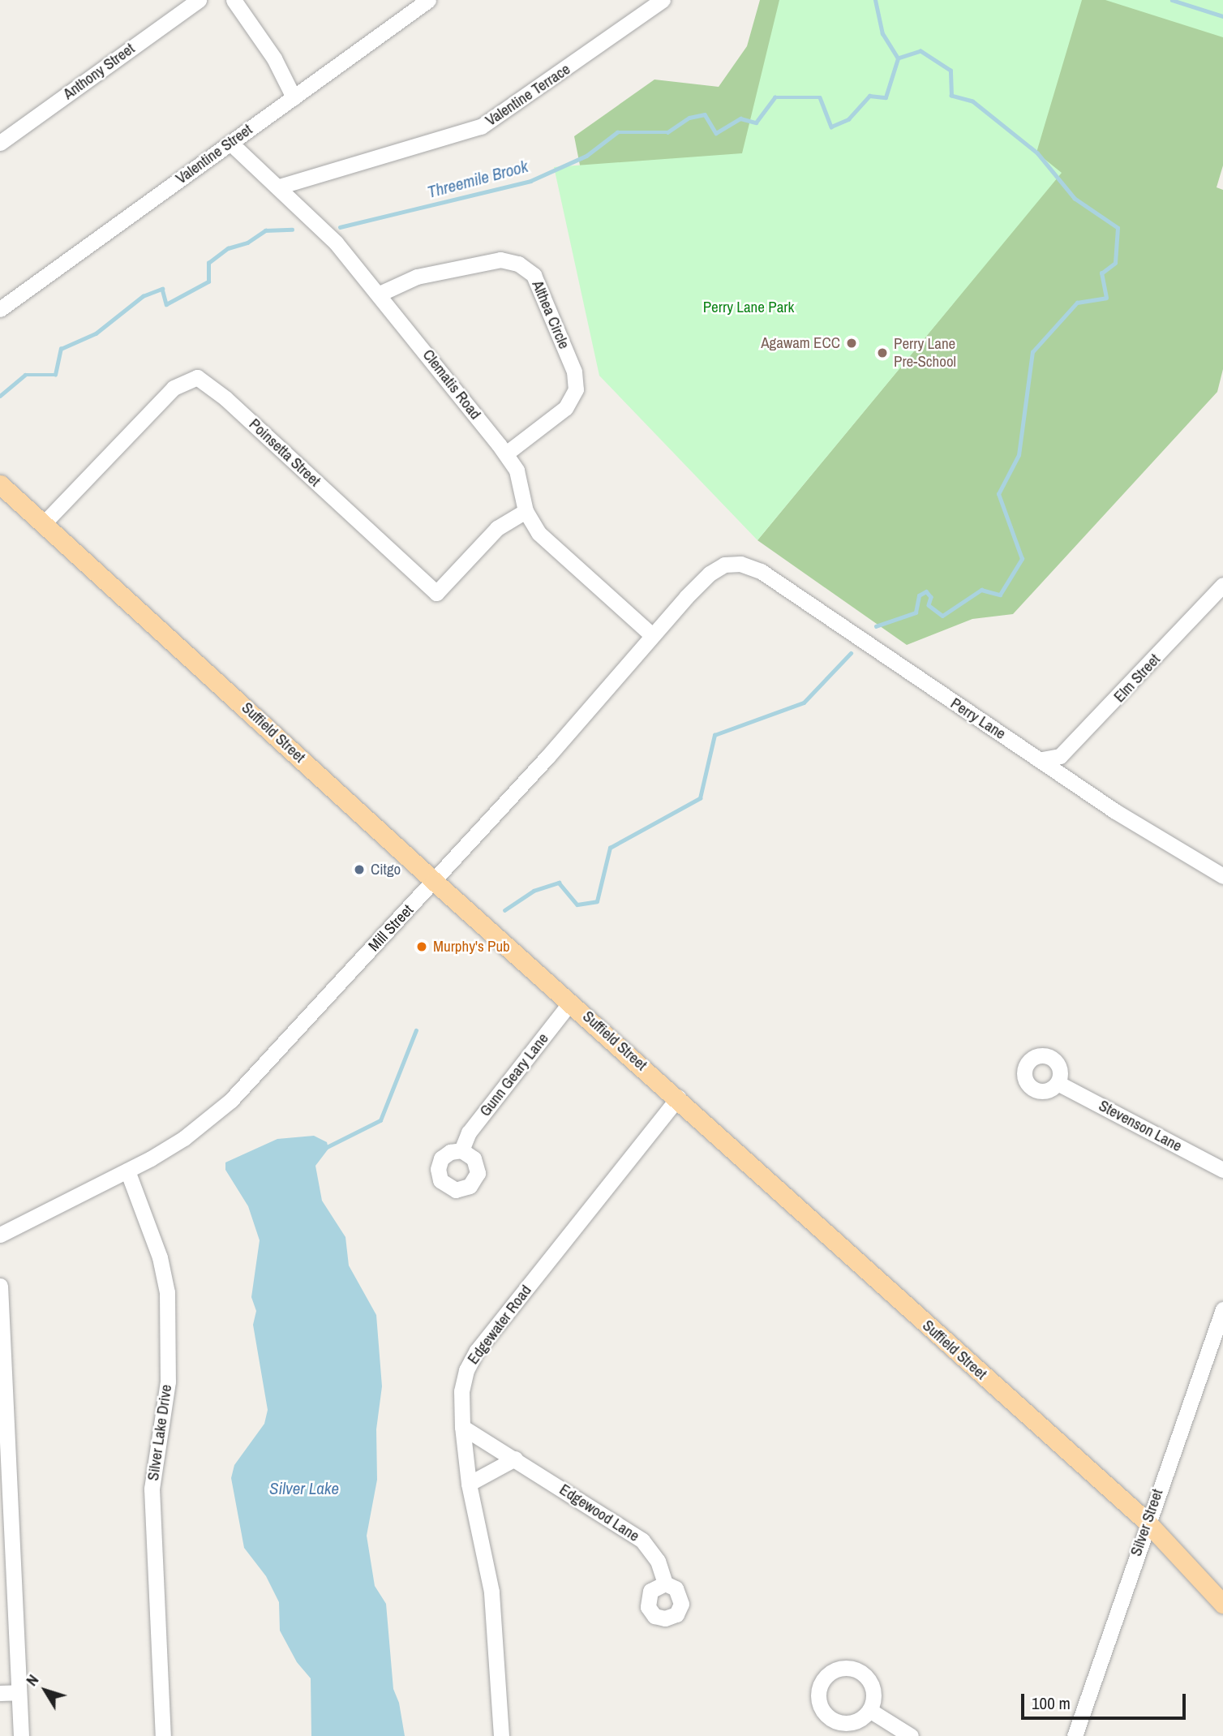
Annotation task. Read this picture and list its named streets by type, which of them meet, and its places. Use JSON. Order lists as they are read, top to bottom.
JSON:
{
  "streets": {
    "main road": ["Suffield Street"],
    "street": [
      "Anthony Street",
      "Valentine Terrace",
      "Valentine Street",
      "Althea Circle",
      "Clematis Road",
      "Poinsetta Street",
      "Elm Street",
      "Perry Lane",
      "Mill Street",
      "Gunn Geary Lane",
      "Stevenson Lane",
      "Edgewater Road",
      "Silver Lake Drive",
      "Edgewood Lane",
      "Silver Street"
    ]
  },
  "crossings": [
    ["Valentine Terrace", "Clematis Road"],
    ["Valentine Street", "Clematis Road"],
    ["Althea Circle", "Clematis Road"],
    ["Clematis Road", "Poinsetta Street"],
    ["Clematis Road", "Mill Street"],
    ["Poinsetta Street", "Suffield Street"],
    ["Elm Street", "Perry Lane"],
    ["Perry Lane", "Mill Street"],
    ["Suffield Street", "Mill Street"],
    ["Suffield Street", "Gunn Geary Lane"],
    ["Suffield Street", "Edgewater Road"],
    ["Suffield Street", "Silver Street"],
    ["Mill Street", "Silver Lake Drive"],
    ["Edgewater Road", "Edgewood Lane"]
  ],
  "water": ["Threemile Brook", "Silver Lake"],
  "parks": ["Perry Lane Park"],
  "places": [
    "Agawam ECC",
    "Perry Lane Pre-School",
    "Citgo",
    "Murphy's Pub"
  ],
  "scale_bar": "100 m",
  "north": "top left"
}
